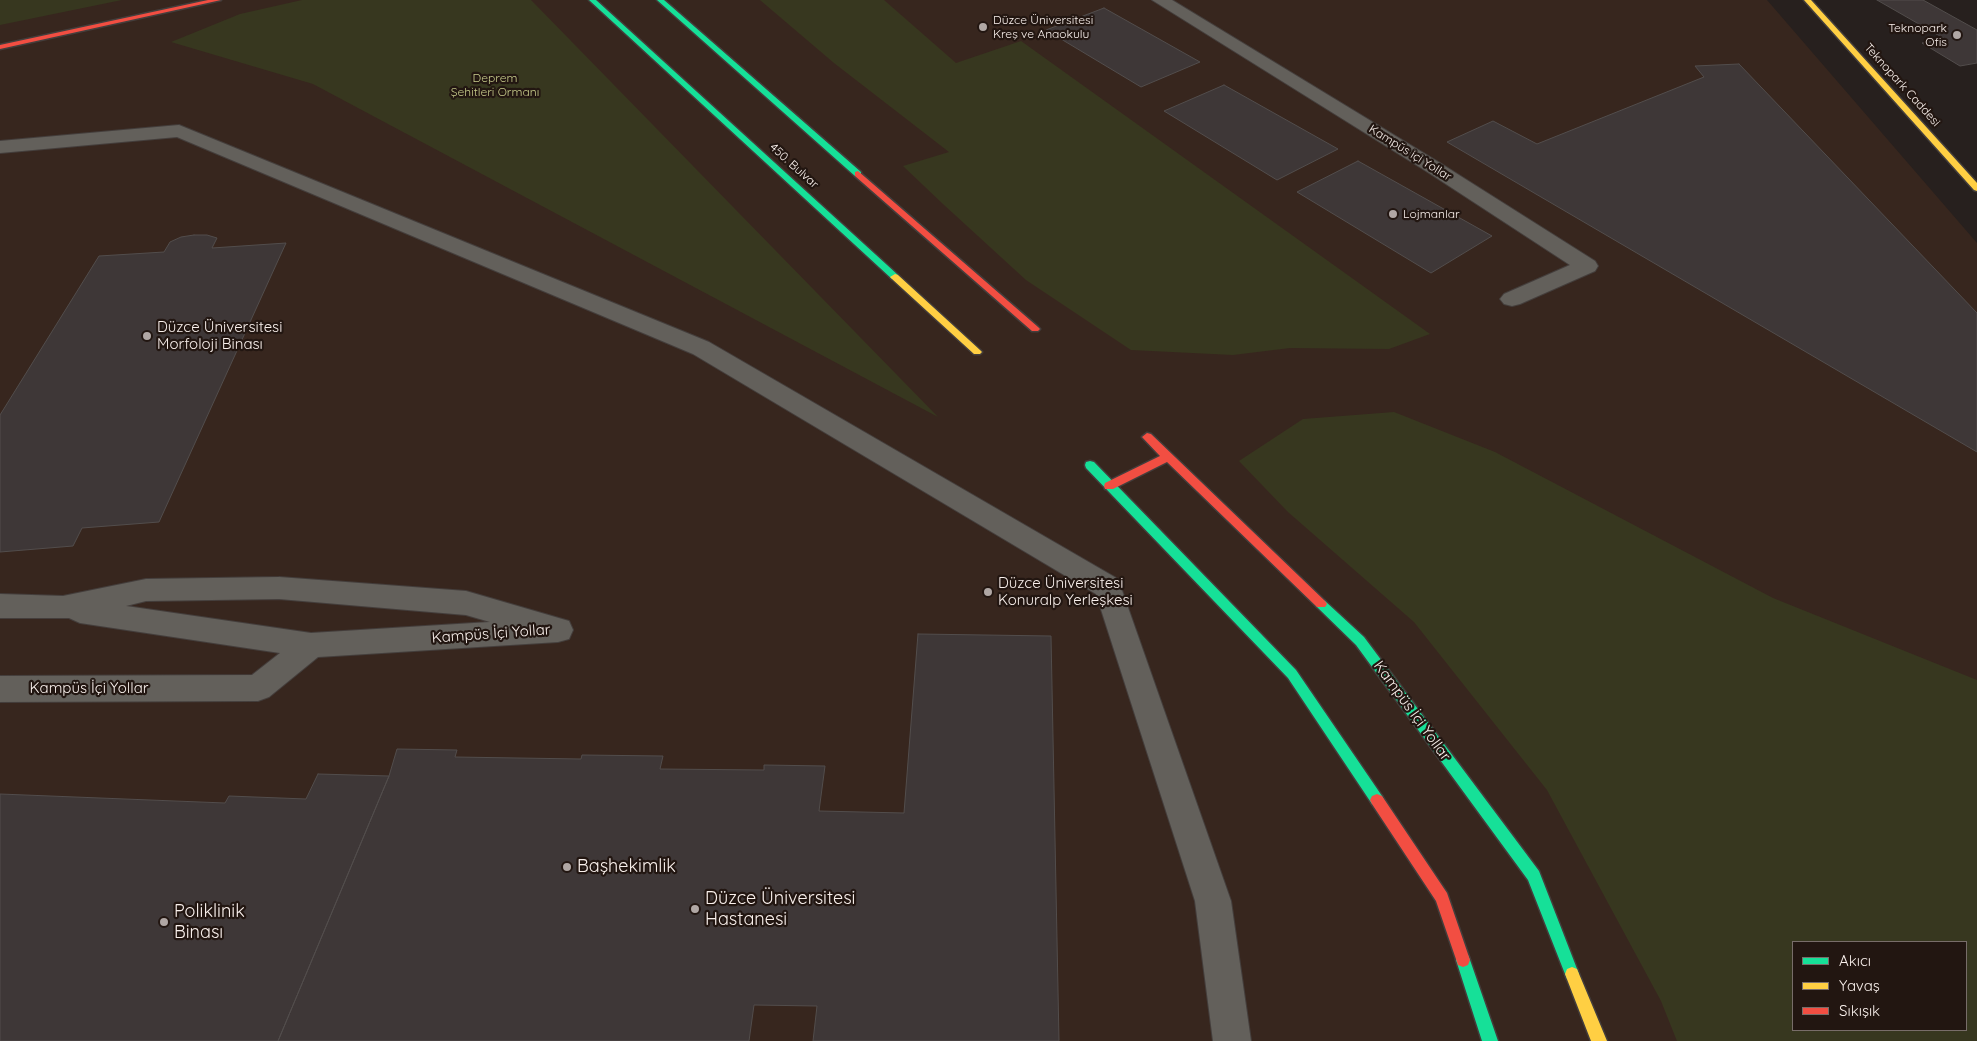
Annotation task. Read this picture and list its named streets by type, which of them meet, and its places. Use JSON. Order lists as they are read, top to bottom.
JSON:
{
  "streets": {
    "street": [
      "Teknopark Caddesi",
      "Kampüs içi Yollar",
      "450. Bulvar",
      "Kampüs İçi Yollar"
    ]
  },
  "parks": ["Deprem Şehitleri Ormanı"],
  "places": [
    "Düzce Üniversitesi Kreş ve Anaokulu",
    "Teknopark Ofis",
    "Lojmanlar",
    "Düzce Üniversitesi Morfoloji Binası",
    "Düzce Üniversitesi Konuralp Yerleşkesi",
    "Başhekimlik",
    "Düzce Üniversitesi Hastanesi",
    "Poliklinik Binası"
  ],
  "legend": ["Akıcı", "Yavaş", "Sıkışık"]
}
